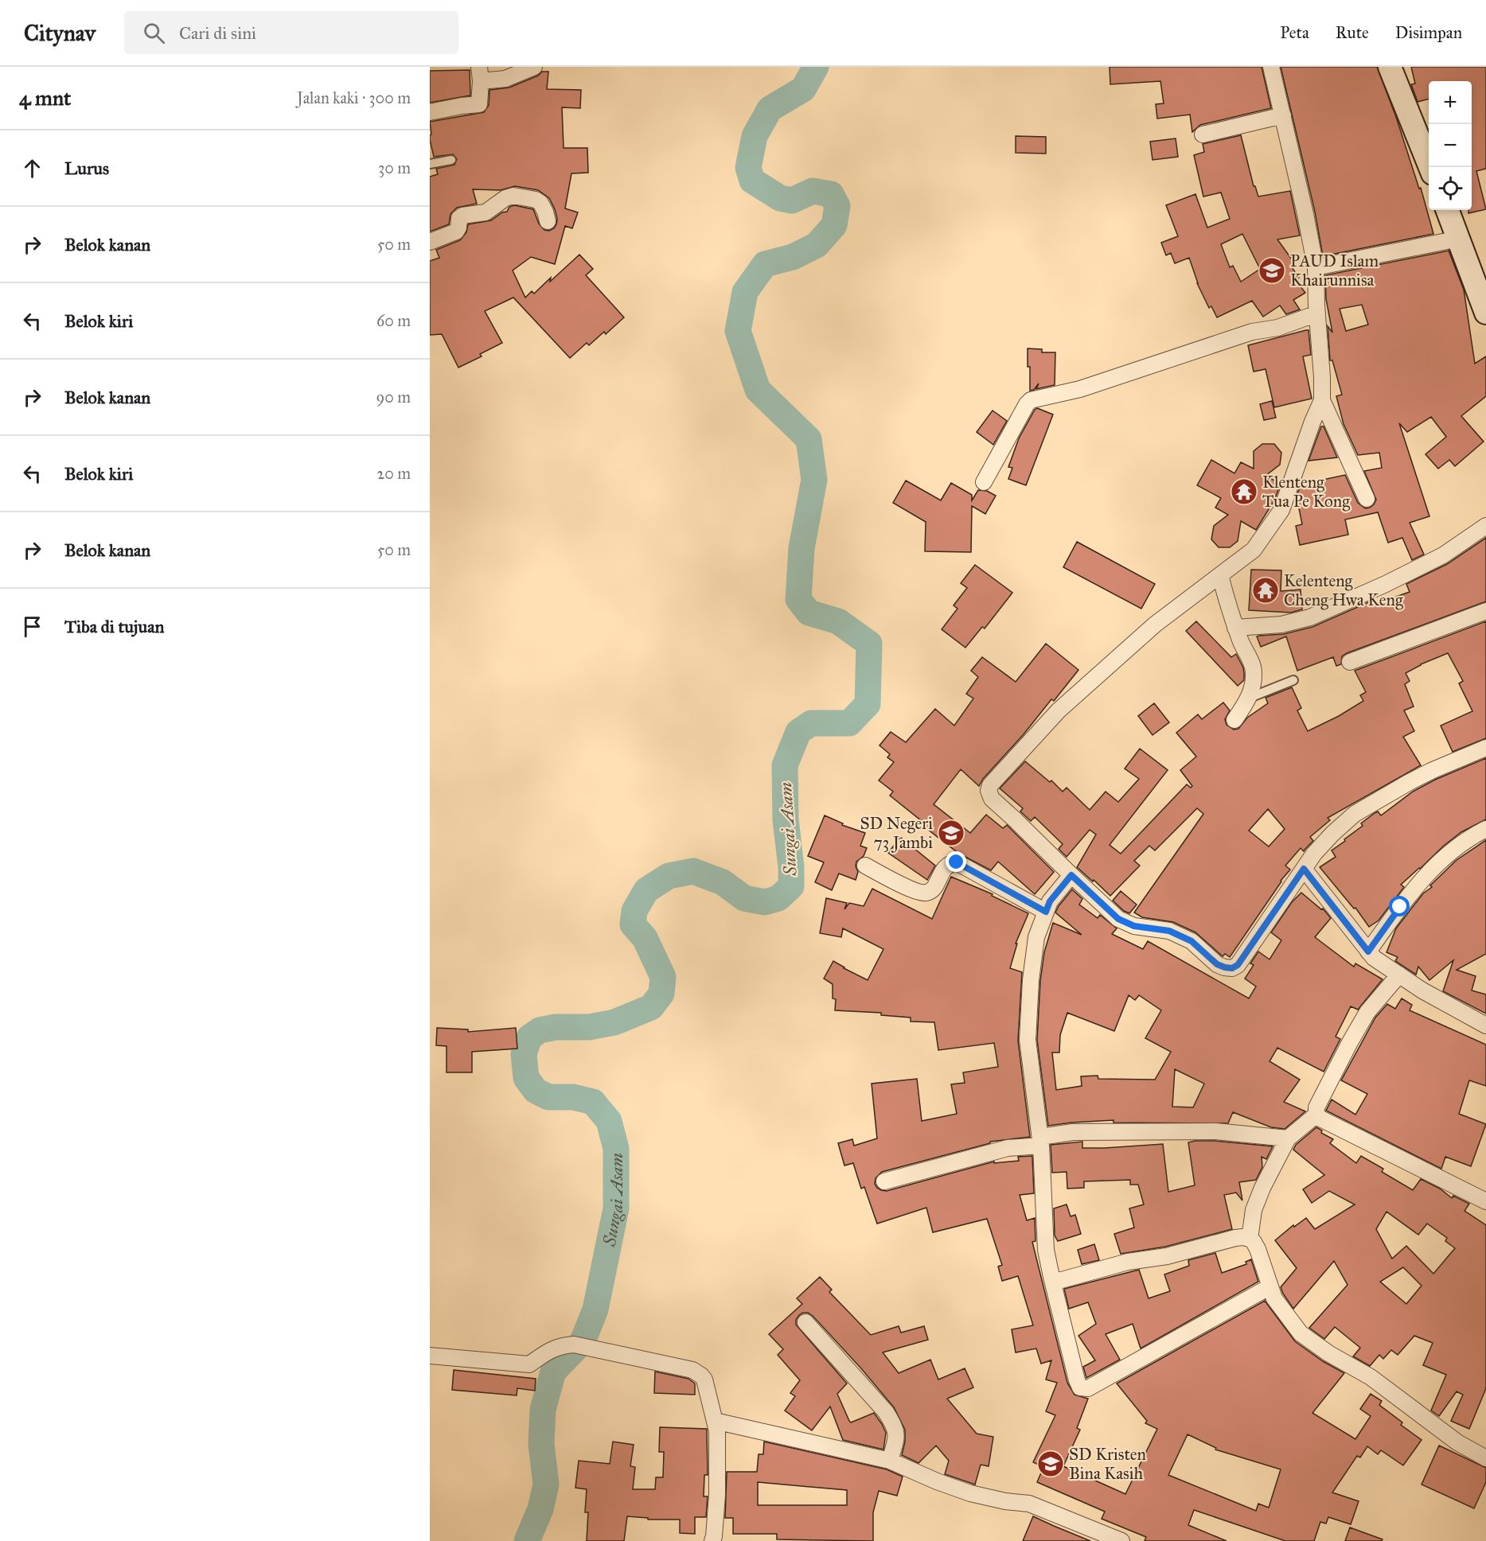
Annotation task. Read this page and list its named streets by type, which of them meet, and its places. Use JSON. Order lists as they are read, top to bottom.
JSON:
{
  "water": ["Sungai Asam"],
  "places": {
    "school or university": ["PAUD Islam Khairunnisa", "SD Negeri 73 Jambi", "SD Kristen Bina Kasih"],
    "temple": ["Klenteng Tua Pe Kong", "Kelenteng Cheng Hwa Keng"]
  },
  "page": {
    "header": "Citynav",
    "search": "Cari di sini",
    "nav": ["Peta", "Rute", "Disimpan"],
    "heading": ["4 mnt", "Jalan kaki · 300 m"],
    "map_buttons": ["+", "−"],
    "list": [
      ["Lurus", "30 m"],
      ["Belok kanan", "50 m"],
      ["Belok kiri", "60 m"],
      ["Belok kanan", "90 m"],
      ["Belok kiri", "20 m"],
      ["Belok kanan", "50 m"],
      "Tiba di tujuan"
    ]
  }
}
